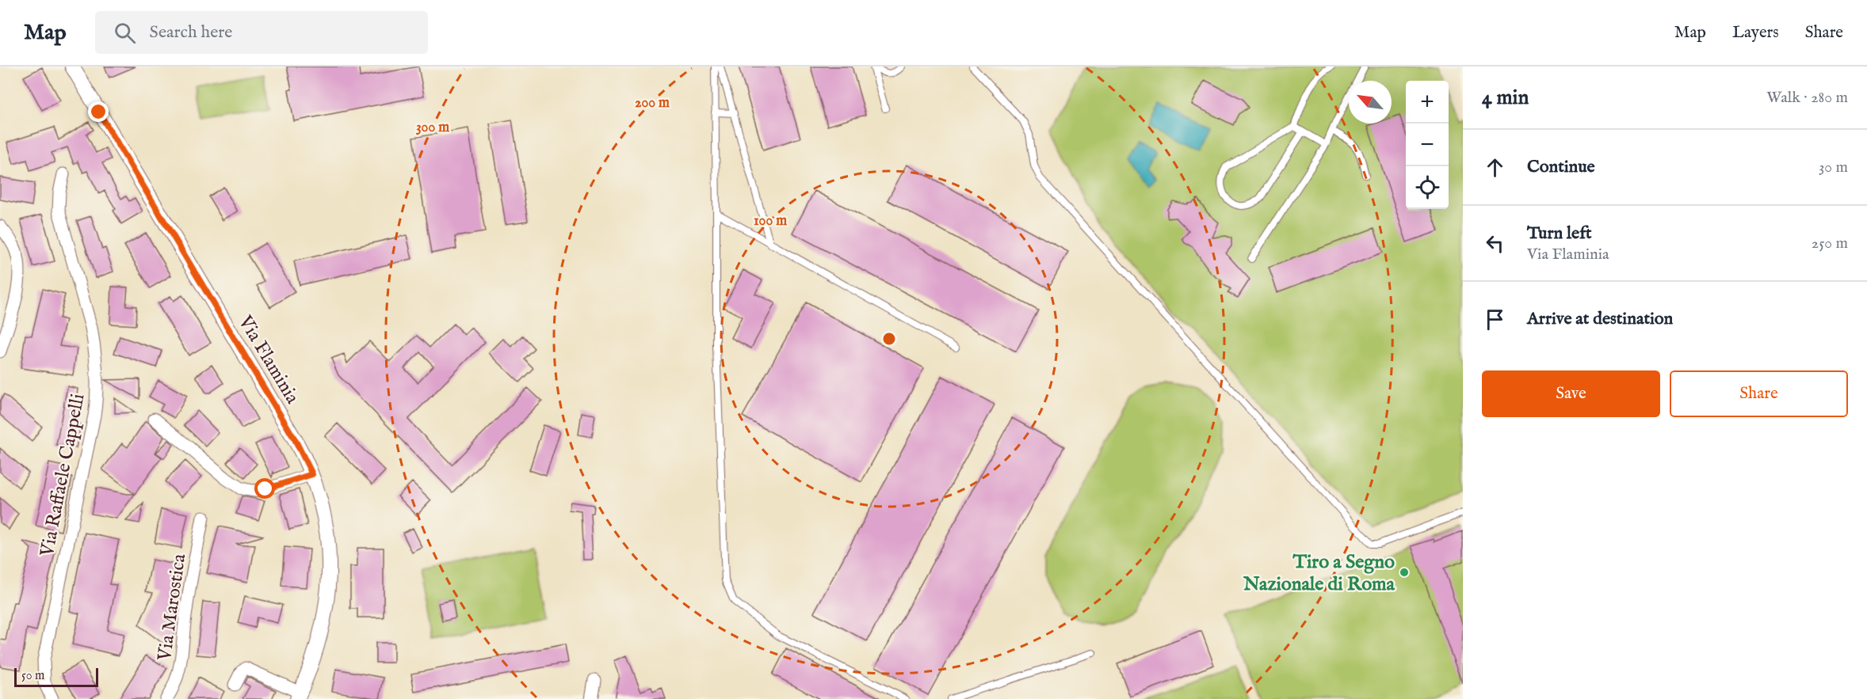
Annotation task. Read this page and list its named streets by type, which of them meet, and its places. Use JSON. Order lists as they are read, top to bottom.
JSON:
{
  "streets": {
    "street": ["Via Flaminia", "Via Raffaele Cappelli", "Via Marostica"]
  },
  "places": ["Tiro a Segno Nazionale di Roma"],
  "scale_bar": "50 m",
  "north": "top left",
  "page": {
    "header": "Map",
    "search": "Search here",
    "nav": ["Map", "Layers", "Share"],
    "heading": ["4 min", "Walk · 280 m"],
    "map_buttons": ["+", "−"],
    "list": [
      ["Continue", "30 m"],
      ["Turn left", "Via Flaminia", "250 m"],
      "Arrive at destination"
    ],
    "buttons": ["Save", "Share"],
    "scale": "50 m"
  },
  "rings": ["200 m", "300 m", "100 m"]
}
